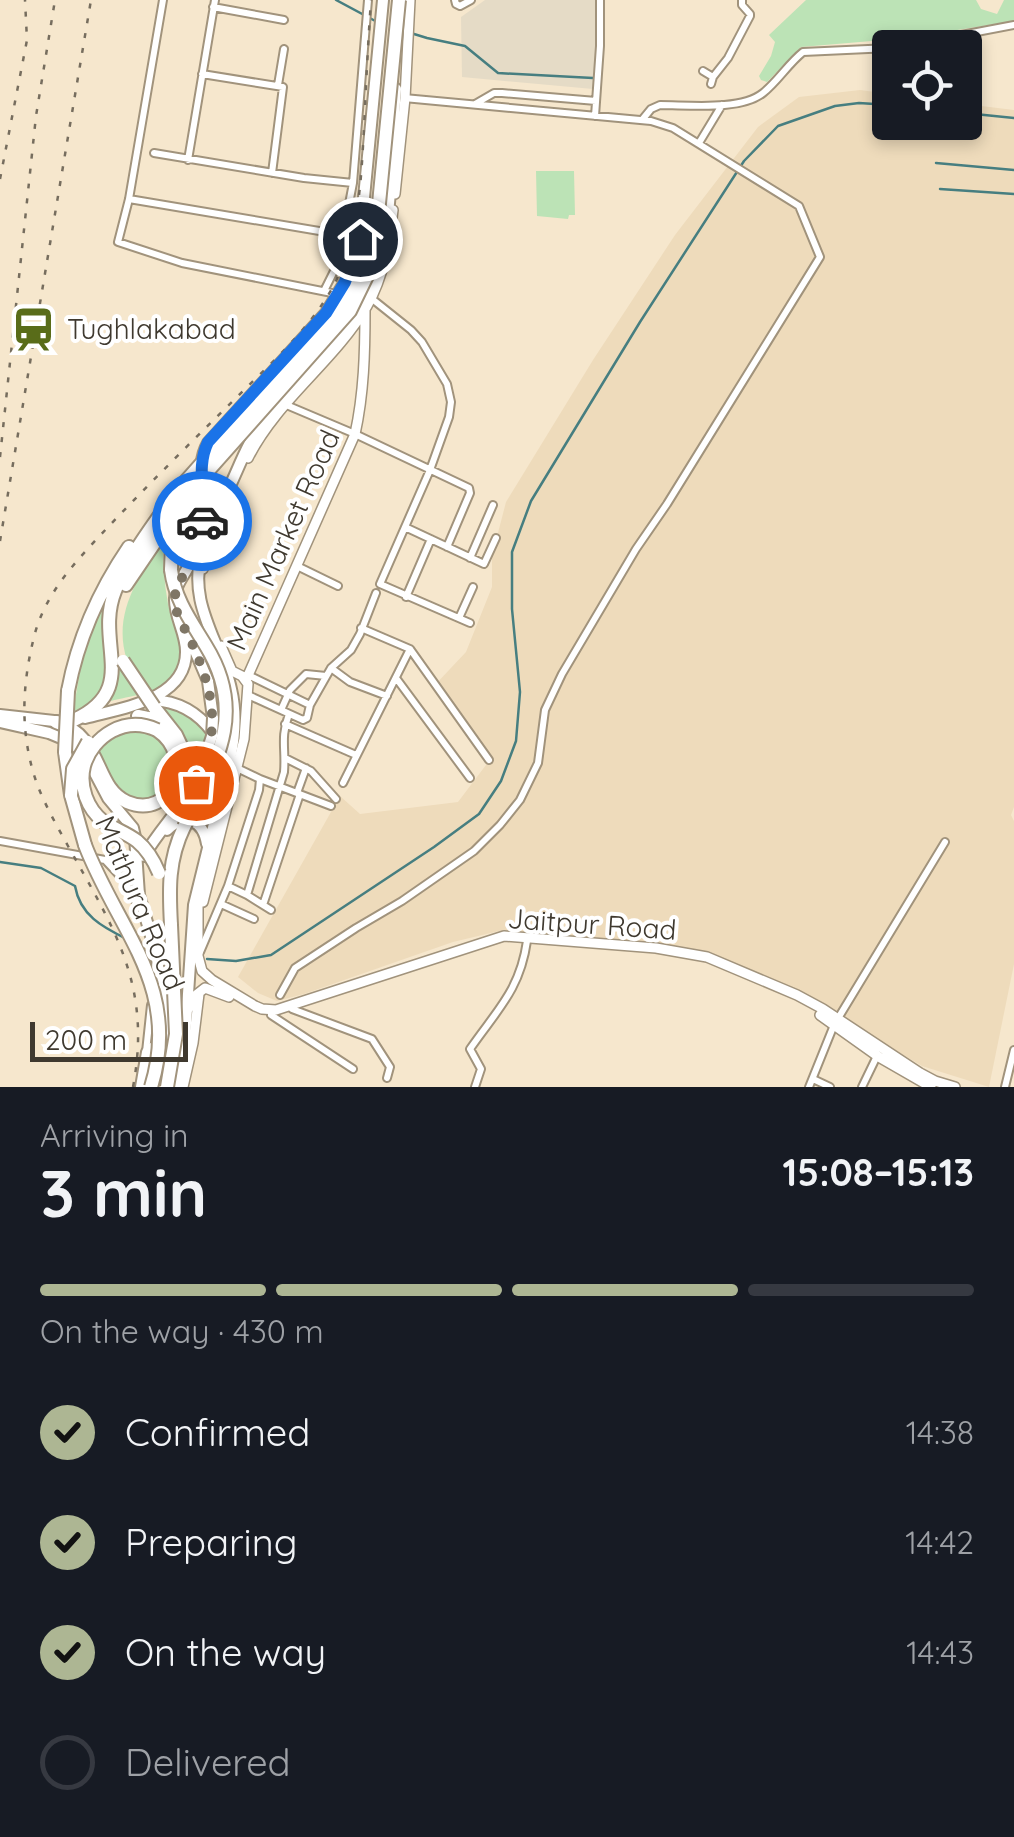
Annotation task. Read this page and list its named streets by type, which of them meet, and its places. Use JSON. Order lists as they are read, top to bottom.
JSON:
{
  "streets": {
    "highway": ["Mathura Road"],
    "street": ["Main Market Road", "Jaitpur Road"]
  },
  "crossings": [
    ["Main Market Road", "Mathura Road"]
  ],
  "places": {
    "station": ["Tughlakabad"]
  },
  "scale_bar": "200 m",
  "page": {
    "scale": "200 m",
    "heading": ["3 min", "Arriving in", "15:08–15:13"],
    "bar": "On the way · 430 m",
    "list": [
      ["Confirmed", "14:38"],
      ["Preparing", "14:42"],
      ["On the way", "14:43"],
      "Delivered"
    ]
  }
}
